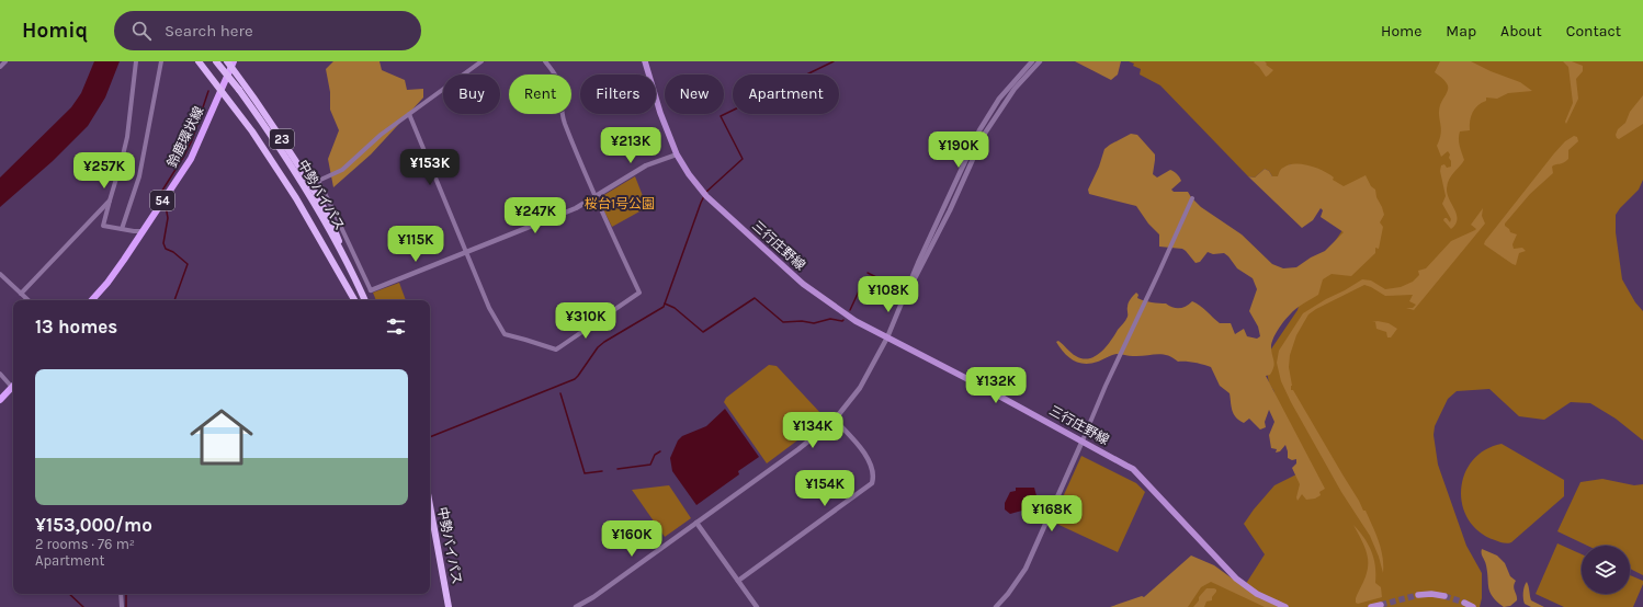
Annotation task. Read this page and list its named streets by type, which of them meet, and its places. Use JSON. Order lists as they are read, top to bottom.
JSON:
{
  "streets": {
    "highway": ["23", "中勢バイパス"],
    "main road": ["鈴鹿環状線", "54", "三行庄野線"]
  },
  "crossings": [
    ["鈴鹿環状線", "23"],
    ["23", "中勢バイパス"]
  ],
  "parks": ["桜台1号公園"],
  "page": {
    "header": "Homiq",
    "search": "Search here",
    "nav": [
      "Home",
      "Map",
      "About",
      "Contact"
    ],
    "chip": [
      "Buy",
      "Rent",
      "Filters",
      "New",
      "Apartment"
    ],
    "price": [
      "¥213K",
      "¥190K",
      "¥153K",
      "¥257K",
      "¥247K",
      "¥115K",
      "¥108K",
      "¥310K",
      "¥132K",
      "¥134K",
      "¥154K",
      "¥168K",
      "¥160K"
    ],
    "heading": "13 homes",
    "list": [
      {
        "name": "¥153,000/mo",
        "note": "2 rooms · 76 m² · Apartment"
      }
    ]
  }
}
